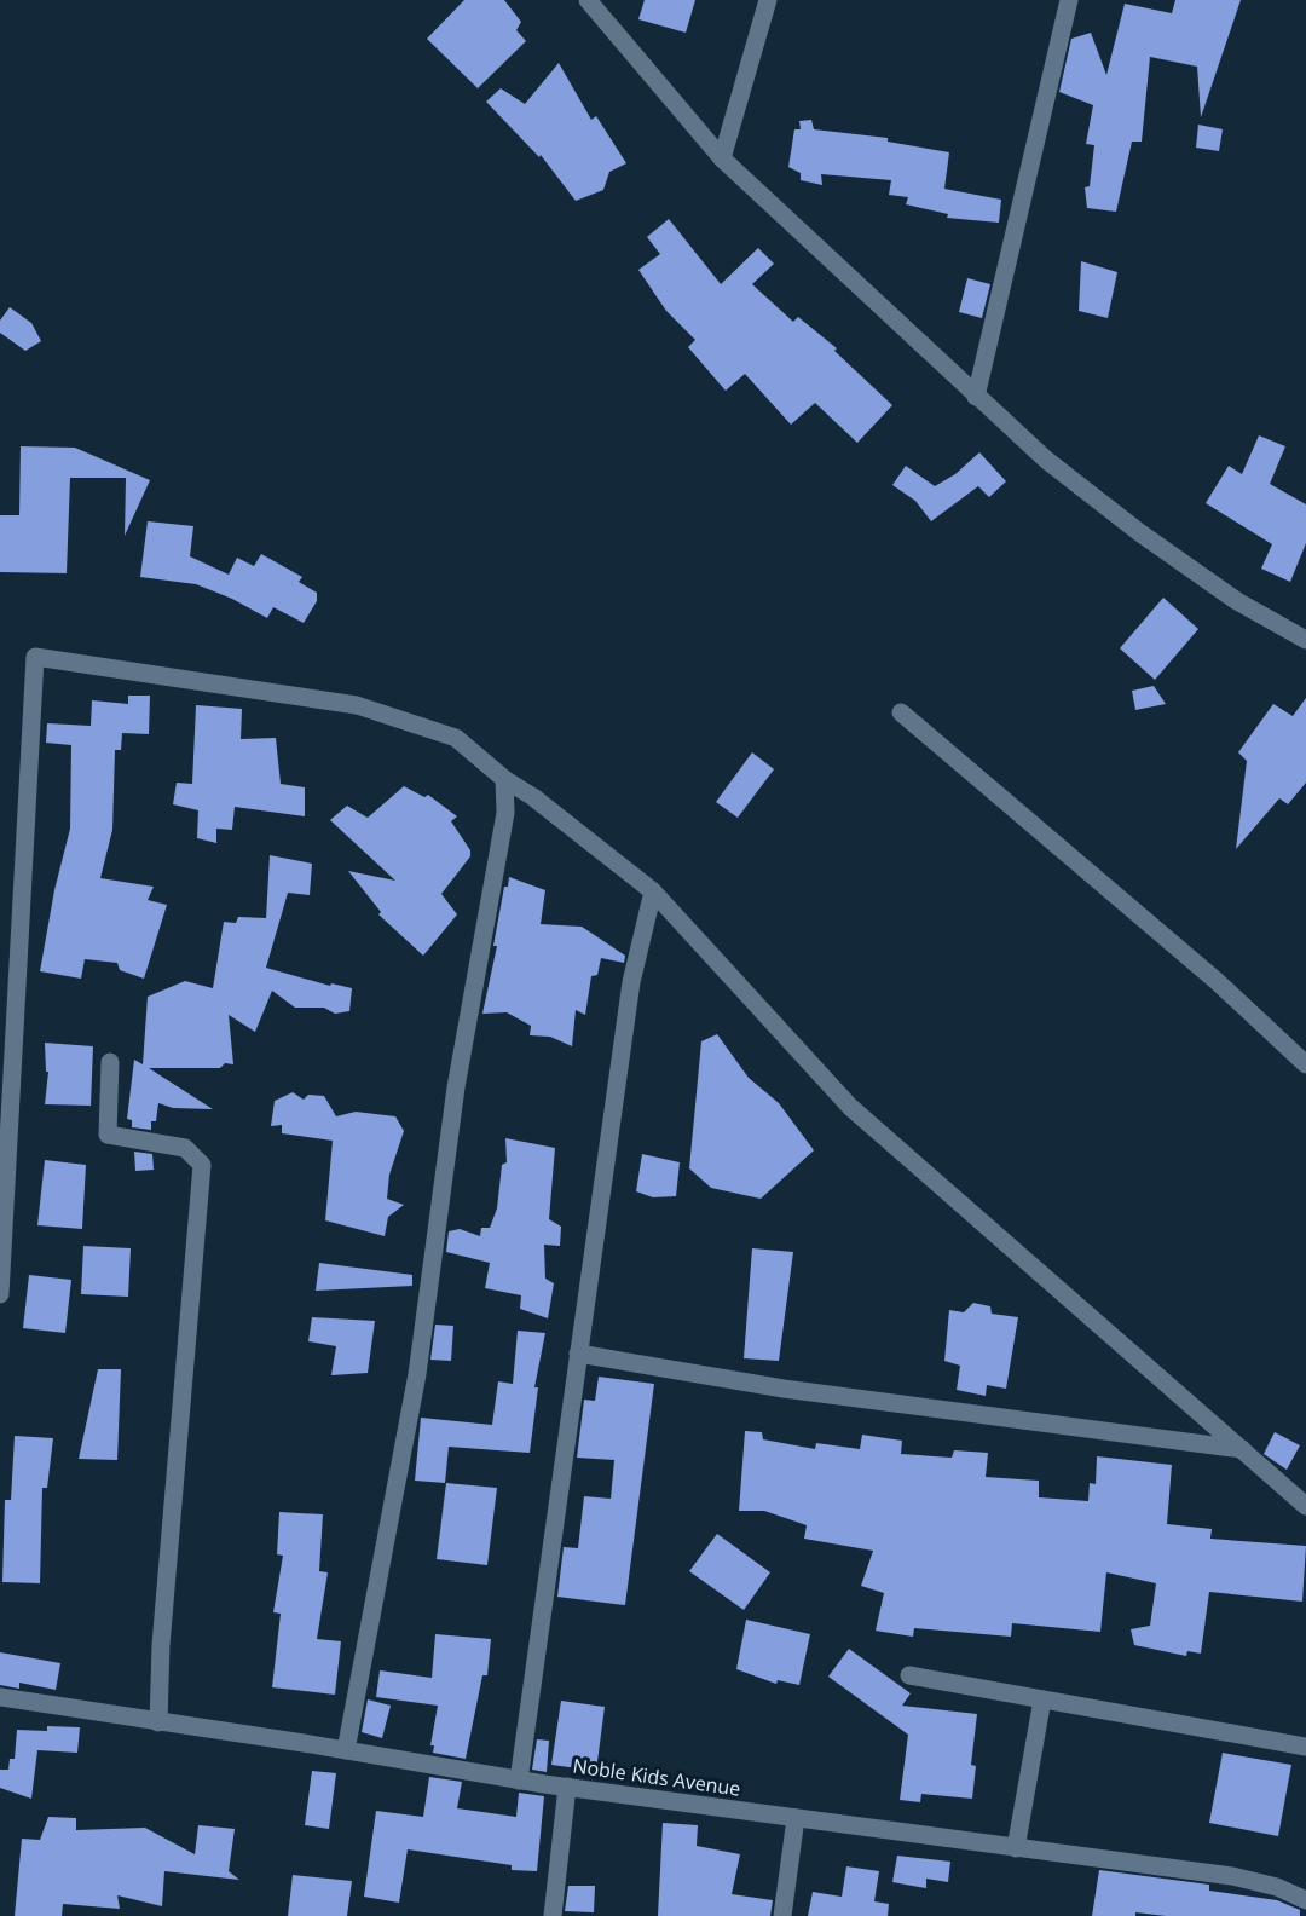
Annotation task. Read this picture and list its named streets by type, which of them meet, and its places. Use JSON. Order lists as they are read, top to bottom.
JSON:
{
  "streets": {
    "street": ["Noble Kids Avenue"]
  }
}
